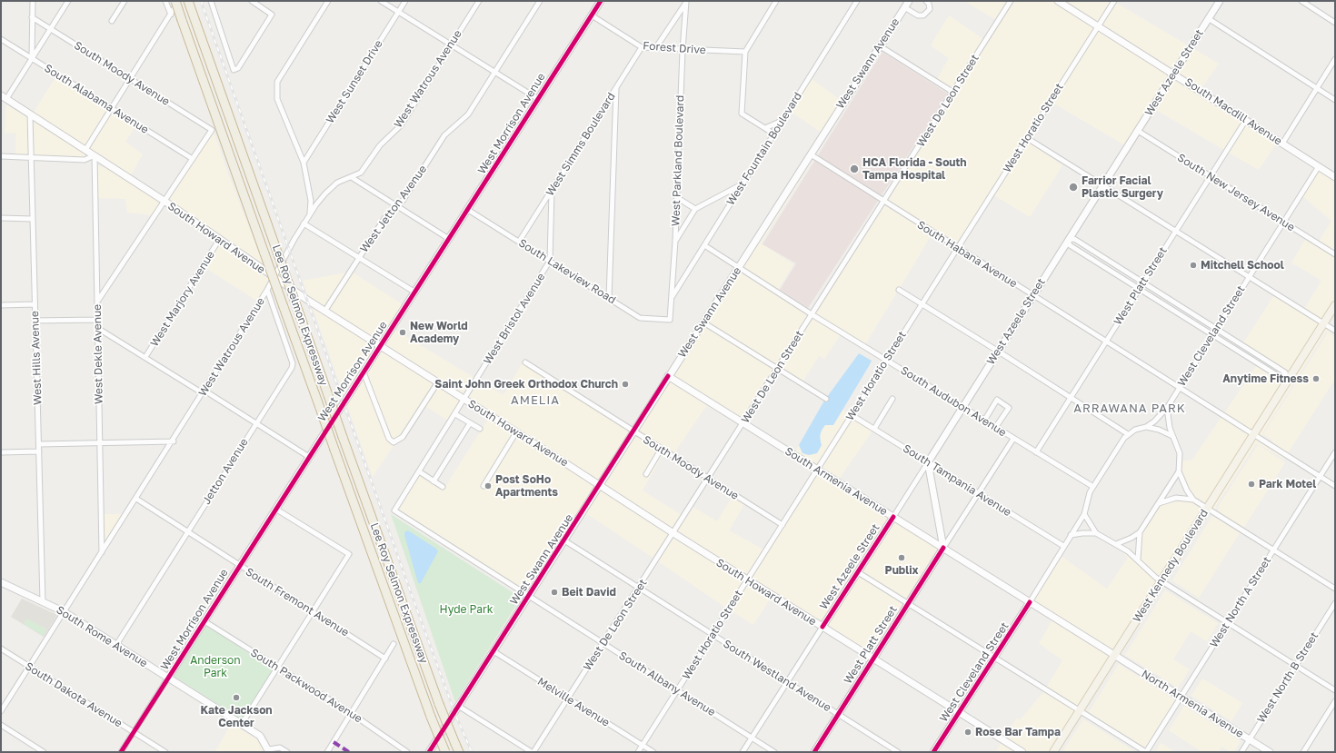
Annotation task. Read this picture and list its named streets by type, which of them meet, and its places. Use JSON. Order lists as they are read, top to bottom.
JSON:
{
  "streets": {
    "highway": ["Lee Roy Selmon Expressway"],
    "main road": [
      "West Swann Avenue",
      "West Azeele Street",
      "South Macdill Avenue",
      "West Morrison Avenue",
      "South Howard Avenue",
      "West Platt Street",
      "West Cleveland Street",
      "South Armenia Avenue",
      "West Kennedy Boulevard",
      "South Rome Avenue",
      "North Armenia Avenue"
    ],
    "street": [
      "Forest Drive",
      "South Moody Avenue",
      "West Watrous Avenue",
      "West Sunset Drive",
      "South Alabama Avenue",
      "West De Leon Street",
      "West Horatio Street",
      "West Simms Boulevard",
      "West Fountain Boulevard",
      "West Parkland Boulevard",
      "South New Jersey Avenue",
      "West Jetton Avenue",
      "South Habana Avenue",
      "South Lakeview Road",
      "West Marjory Avenue",
      "West Bristol Avenue",
      "West Dekle Avenue",
      "West Hills Avenue",
      "South Audubon Avenue",
      "Jetton Avenue",
      "South Tampania Avenue",
      "South Fremont Avenue",
      "West North A Street",
      "South Westland Avenue",
      "West North B Street",
      "South Albany Avenue",
      "South Packwood Avenue",
      "South Dakota Avenue",
      "Melville Avenue"
    ]
  },
  "crossings": [
    ["Forest Drive", "West Morrison Avenue"],
    ["Forest Drive", "West Simms Boulevard"],
    ["Forest Drive", "West Parkland Boulevard"],
    ["West Swann Avenue", "South Moody Avenue"],
    ["West Swann Avenue", "South Howard Avenue"],
    ["West Swann Avenue", "South Habana Avenue"],
    ["West Swann Avenue", "South Audubon Avenue"],
    ["West Swann Avenue", "South Armenia Avenue"],
    ["West Swann Avenue", "South Westland Avenue"],
    ["West Swann Avenue", "South Albany Avenue"],
    ["West Swann Avenue", "Melville Avenue"],
    ["West Azeele Street", "South Macdill Avenue"],
    ["West Azeele Street", "South New Jersey Avenue"],
    ["West Azeele Street", "South Howard Avenue"],
    ["West Azeele Street", "South Habana Avenue"],
    ["West Azeele Street", "South Audubon Avenue"],
    ["West Azeele Street", "South Tampania Avenue"],
    ["West Azeele Street", "South Armenia Avenue"],
    ["West Azeele Street", "South Westland Avenue"],
    ["West Azeele Street", "South Albany Avenue"],
    ["South Moody Avenue", "South Alabama Avenue"],
    ["South Moody Avenue", "West De Leon Street"],
    ["South Moody Avenue", "West Horatio Street"],
    ["West Watrous Avenue", "South Howard Avenue"],
    ["West Watrous Avenue", "West Dekle Avenue"],
    ["West Watrous Avenue", "Jetton Avenue"],
    ["West Watrous Avenue", "South Fremont Avenue"],
    ["West Watrous Avenue", "South Rome Avenue"],
    ["West Watrous Avenue", "South Dakota Avenue"],
    ["West De Leon Street", "South Howard Avenue"],
    ["West De Leon Street", "South Habana Avenue"],
    ["West De Leon Street", "South Audubon Avenue"],
    ["West De Leon Street", "South Armenia Avenue"],
    ["West De Leon Street", "South Westland Avenue"],
    ["West De Leon Street", "South Albany Avenue"],
    ["West De Leon Street", "Melville Avenue"],
    ["South Macdill Avenue", "West Horatio Street"],
    ["South Macdill Avenue", "West Platt Street"],
    ["South Macdill Avenue", "West Cleveland Street"],
    ["West Morrison Avenue", "South Howard Avenue"],
    ["West Morrison Avenue", "South Lakeview Road"],
    ["West Morrison Avenue", "South Fremont Avenue"],
    ["West Morrison Avenue", "South Rome Avenue"],
    ["West Morrison Avenue", "South Packwood Avenue"],
    ["West Morrison Avenue", "South Dakota Avenue"],
    ["West Horatio Street", "South Howard Avenue"],
    ["West Horatio Street", "South Habana Avenue"],
    ["West Horatio Street", "South Audubon Avenue"],
    ["West Horatio Street", "South Tampania Avenue"],
    ["West Horatio Street", "South Armenia Avenue"],
    ["West Horatio Street", "South Westland Avenue"],
    ["West Horatio Street", "South Albany Avenue"],
    ["West Horatio Street", "Melville Avenue"],
    ["West Simms Boulevard", "South Lakeview Road"],
    ["West Simms Boulevard", "West Bristol Avenue"],
    ["West Fountain Boulevard", "West Parkland Boulevard"],
    ["West Fountain Boulevard", "South Audubon Avenue"],
    ["West Parkland Boulevard", "South Lakeview Road"],
    ["South New Jersey Avenue", "West Platt Street"],
    ["South New Jersey Avenue", "West Cleveland Street"],
    ["West Jetton Avenue", "South Howard Avenue"],
    ["South Howard Avenue", "West Platt Street"],
    ["South Howard Avenue", "West Marjory Avenue"],
    ["South Howard Avenue", "West Bristol Avenue"],
    ["South Howard Avenue", "West Cleveland Street"],
    ["South Howard Avenue", "West Dekle Avenue"],
    ["South Howard Avenue", "West Hills Avenue"],
    ["South Habana Avenue", "West Platt Street"],
    ["South Habana Avenue", "West Cleveland Street"],
    ["South Habana Avenue", "West Kennedy Boulevard"],
    ["South Habana Avenue", "West North A Street"],
    ["South Lakeview Road", "West Bristol Avenue"],
    ["West Platt Street", "South Audubon Avenue"],
    ["West Platt Street", "South Tampania Avenue"],
    ["West Platt Street", "South Armenia Avenue"],
    ["West Platt Street", "South Westland Avenue"],
    ["West Bristol Avenue", "South Albany Avenue"],
    ["West Cleveland Street", "South Audubon Avenue"],
    ["West Cleveland Street", "South Tampania Avenue"],
    ["West Cleveland Street", "South Armenia Avenue"],
    ["West Hills Avenue", "South Rome Avenue"],
    ["Jetton Avenue", "South Fremont Avenue"],
    ["Jetton Avenue", "South Rome Avenue"],
    ["South Armenia Avenue", "West Kennedy Boulevard"],
    ["South Armenia Avenue", "North Armenia Avenue"],
    ["West Kennedy Boulevard", "North Armenia Avenue"],
    ["West North A Street", "North Armenia Avenue"],
    ["West North B Street", "North Armenia Avenue"]
  ],
  "districts": ["AMELIA", "ARRAWANA PARK"],
  "parks": ["Hyde Park", "Anderson Park"],
  "places": [
    "HCA Florida - South Tampa Hospital",
    "Farrior Facial Plastic Surgery",
    "Mitchell School",
    "New World Academy",
    "Anytime Fitness",
    "Saint John Greek Orthodox Church",
    "Park Motel",
    "Post SoHo Apartments",
    "Publix",
    "Beit David",
    "Kate Jackson Center",
    "Rose Bar Tampa"
  ]
}
